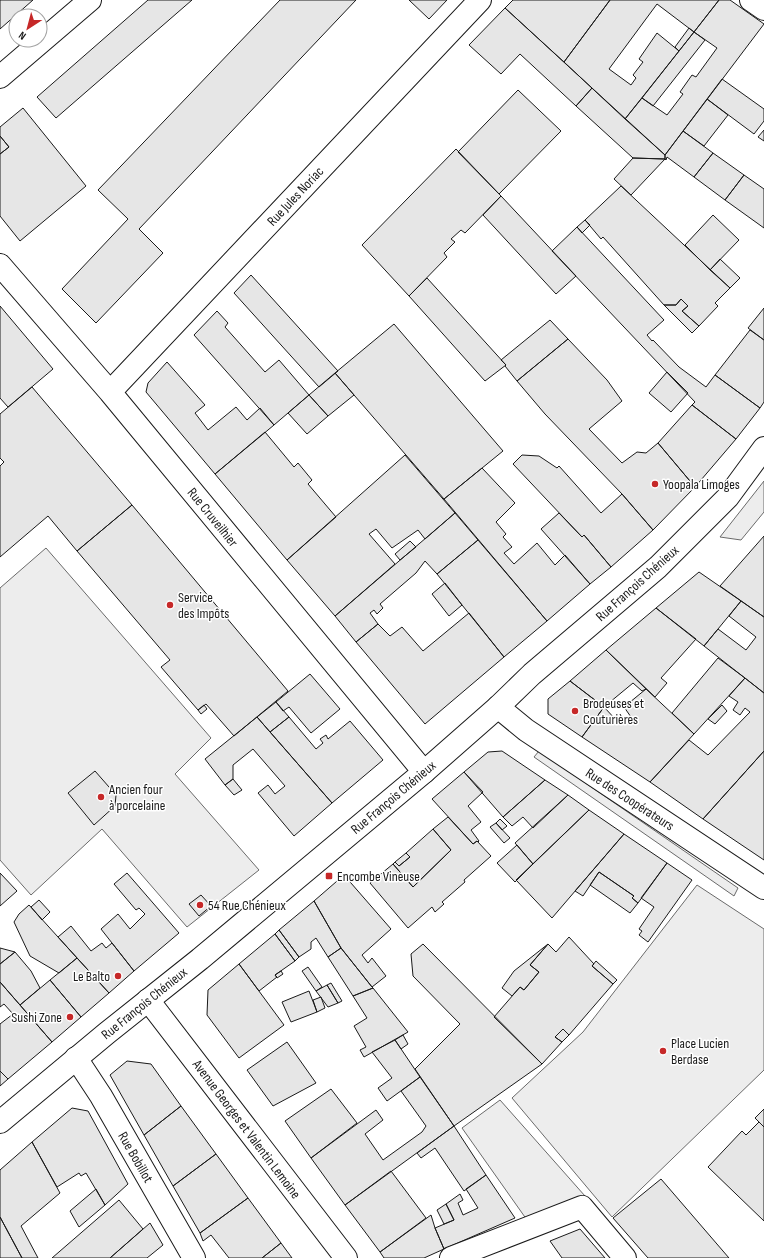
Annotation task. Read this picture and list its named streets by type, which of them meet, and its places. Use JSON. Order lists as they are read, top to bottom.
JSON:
{
  "streets": {
    "street": [
      "Rue Jules Noriac",
      "Rue Cruveilhier",
      "Rue François Chénieux",
      "Rue des Coopérateurs",
      "Avenue Georges et Valentin Lemoine",
      "Rue Bobillot"
    ]
  },
  "crossings": [
    ["Rue Jules Noriac", "Rue Cruveilhier"],
    ["Rue Cruveilhier", "Rue François Chénieux"],
    ["Rue François Chénieux", "Rue des Coopérateurs"],
    ["Rue François Chénieux", "Avenue Georges et Valentin Lemoine"],
    ["Rue François Chénieux", "Rue Bobillot"]
  ],
  "places": {
    "other": [
      "Yoopala Limoges",
      "Service des Impôts",
      "Brodeuses et Couturières",
      "Ancien four à porcelaine",
      "54 Rue Chénieux",
      "Le Balto",
      "Sushi Zone",
      "Place Lucien Berdase"
    ],
    "transit": ["Encombe Vineuse"]
  },
  "north": "bottom left"
}
